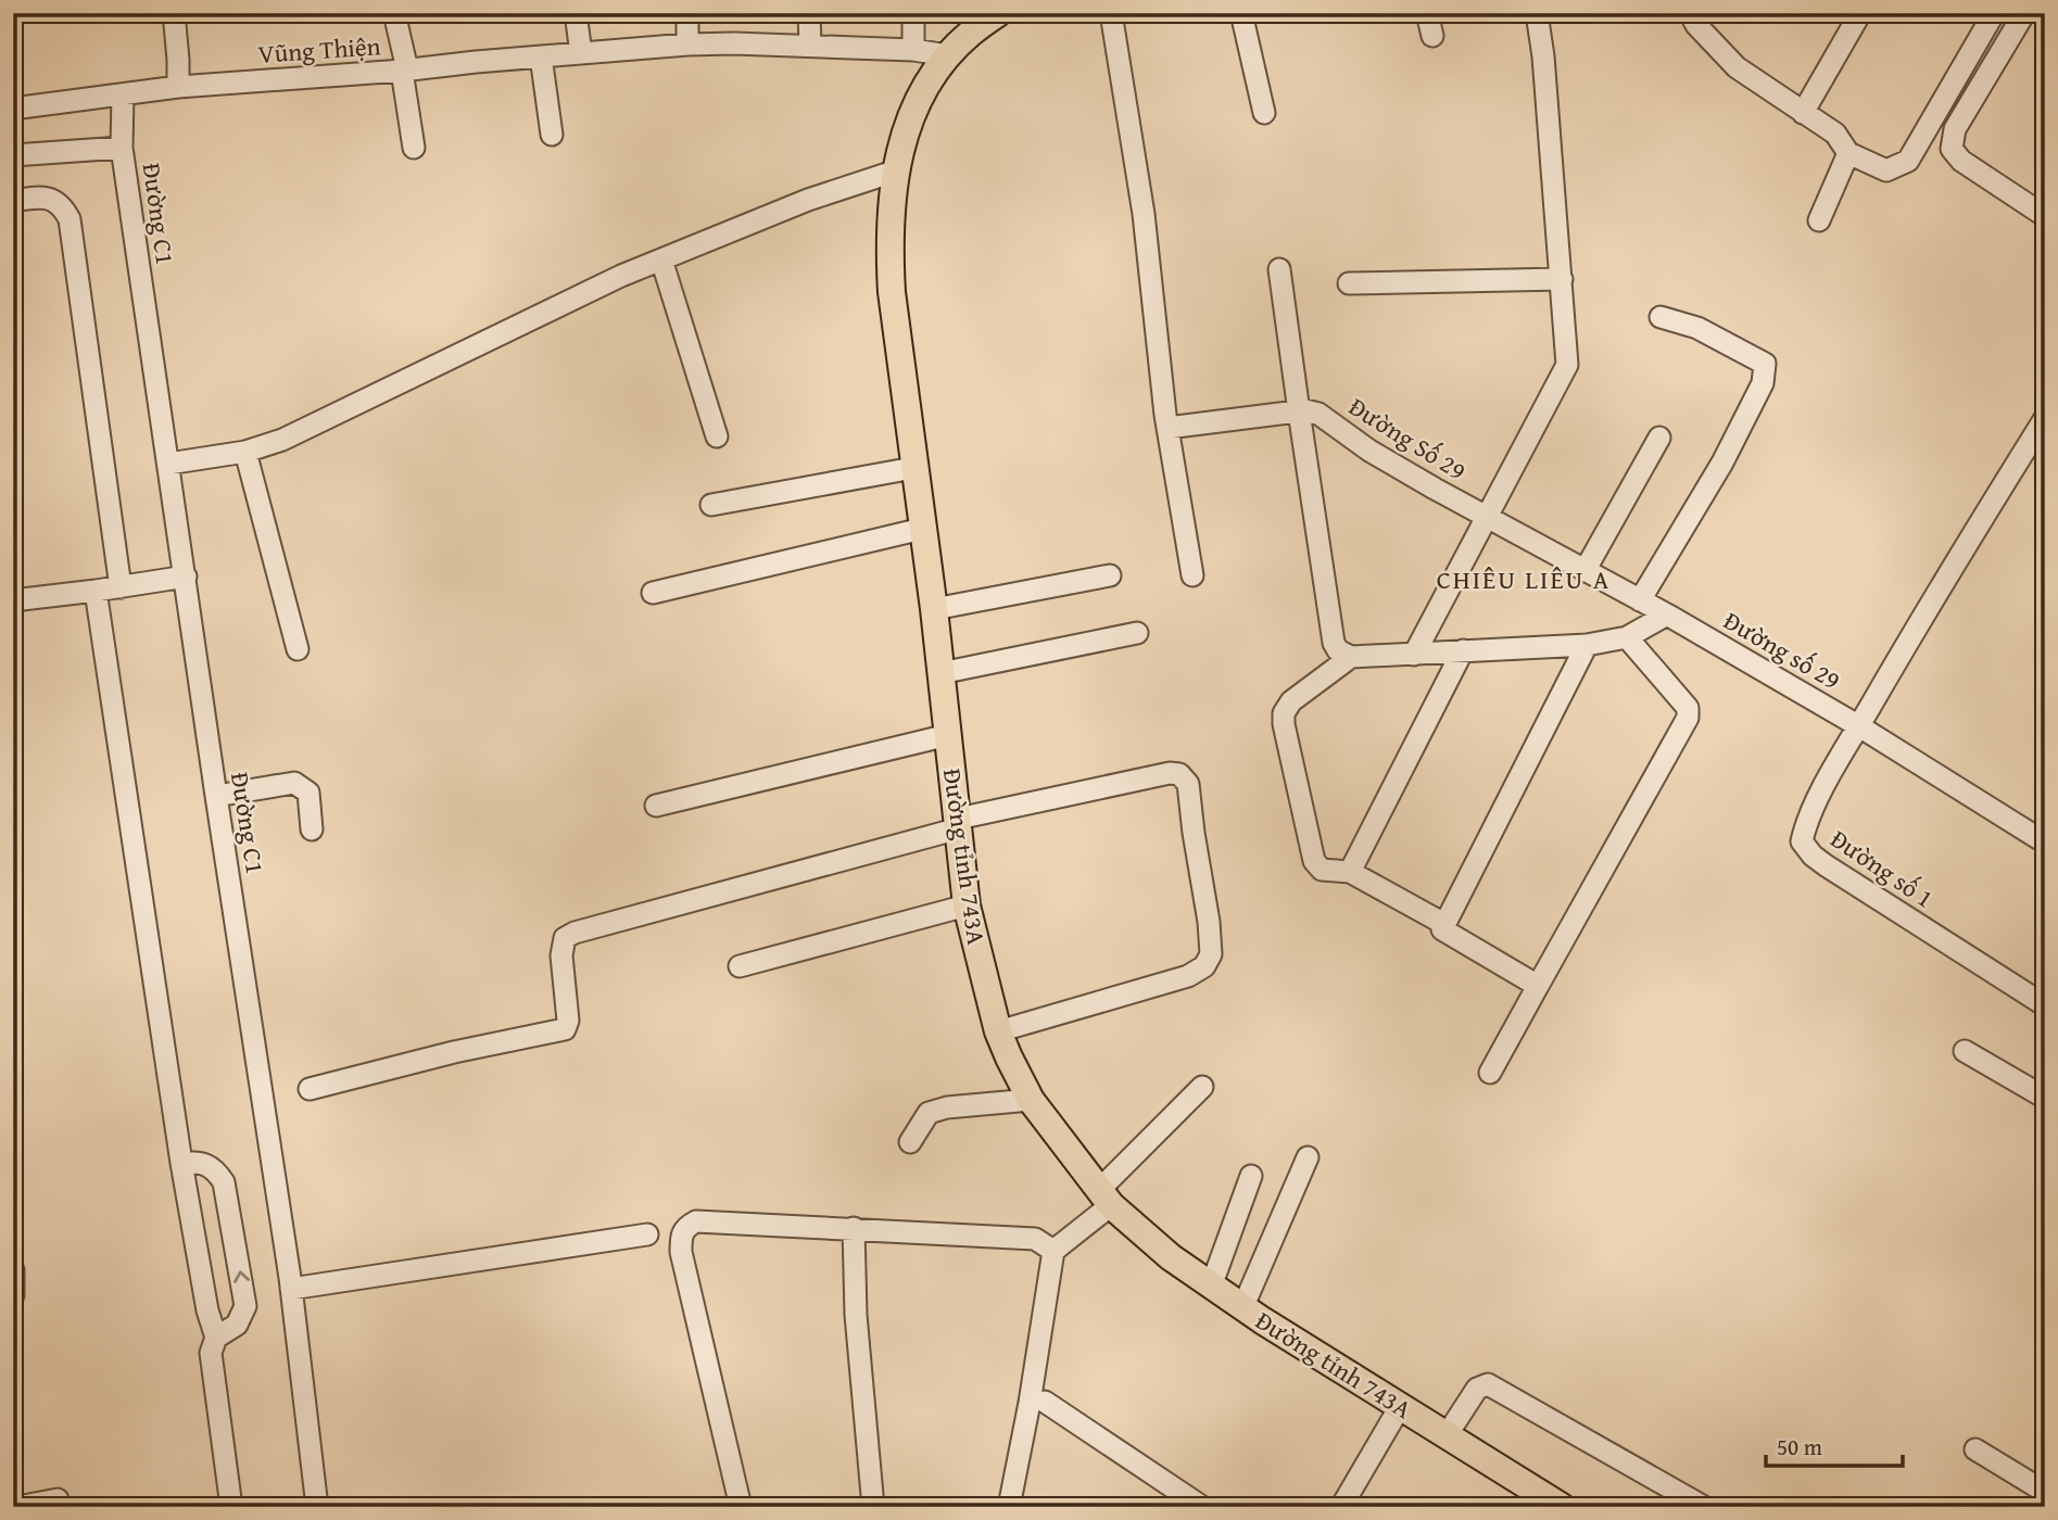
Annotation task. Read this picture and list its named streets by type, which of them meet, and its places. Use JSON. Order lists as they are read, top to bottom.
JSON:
{
  "streets": {
    "main road": ["Đường tỉnh 743A"],
    "street": [
      "Vũng Thiện",
      "Đường C1",
      "Đường Số 29",
      "Đường số 29",
      "Đường số 1"
    ]
  },
  "crossings": [
    ["Vũng Thiện", "Đường C1"],
    ["Vũng Thiện", "Đường tỉnh 743A"],
    ["Đường Số 29", "Đường số 29"],
    ["Đường số 29", "Đường số 1"]
  ],
  "districts": ["CHIÊU LIÊU A"],
  "scale_bar": "50 m"
}
